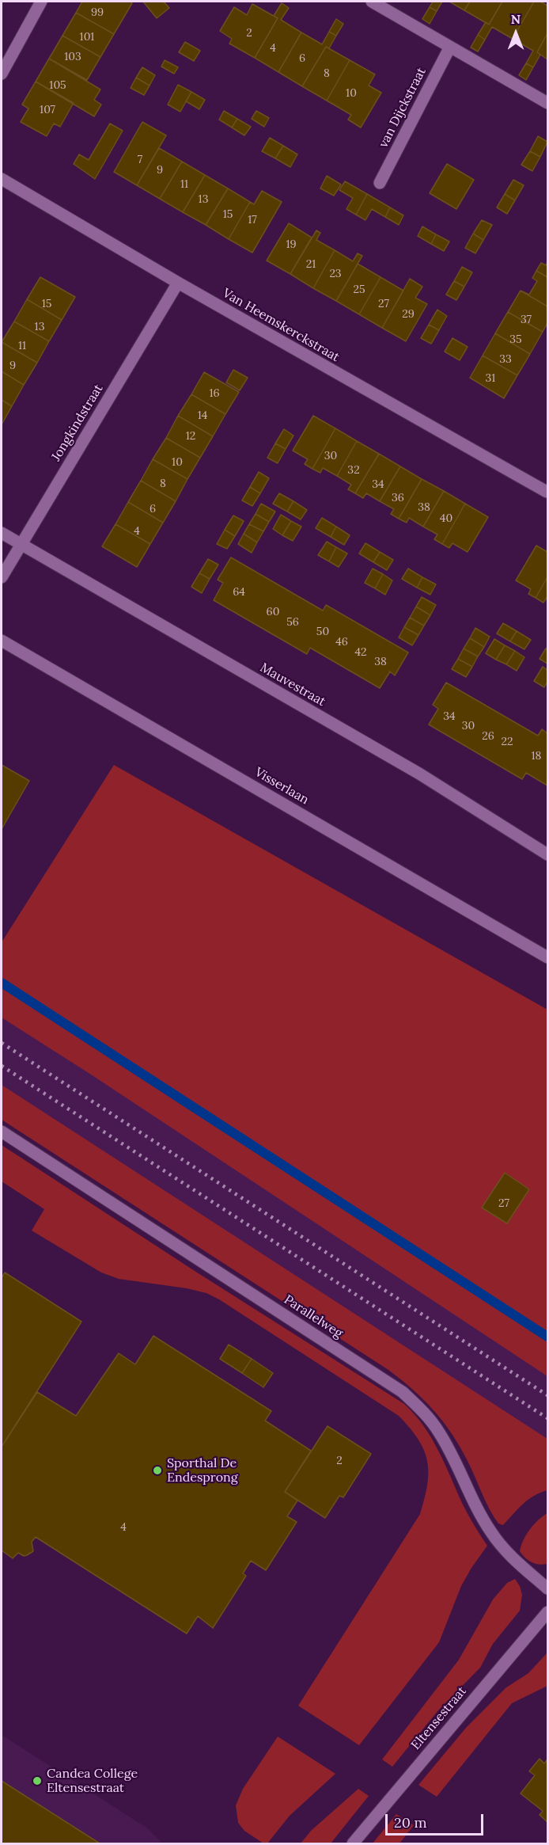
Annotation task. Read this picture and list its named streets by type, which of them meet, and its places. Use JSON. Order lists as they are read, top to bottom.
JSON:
{
  "streets": {
    "street": [
      "van Dijckstraat",
      "Van Heemskerckstraat",
      "Jongkindstraat",
      "Mauvestraat",
      "Visserlaan",
      "Parallelweg",
      "Eltensestraat"
    ]
  },
  "crossings": [
    ["Van Heemskerckstraat", "Jongkindstraat"],
    ["Jongkindstraat", "Mauvestraat"]
  ],
  "places": ["Sporthal De Endesprong", "Candea College Eltensestraat"],
  "house_numbers": [
    "99",
    "2",
    "101",
    "4",
    "103",
    "6",
    "8",
    "105",
    "10",
    "107",
    "7",
    "9",
    "11",
    "13",
    "15",
    "17",
    "19",
    "21",
    "23",
    "25",
    "15",
    "27",
    "29",
    "37",
    "13",
    "35",
    "11",
    "33",
    "9",
    "31",
    "16",
    "14",
    "12",
    "30",
    "10",
    "32",
    "8",
    "34",
    "36",
    "38",
    "6",
    "40",
    "4",
    "64",
    "60",
    "56",
    "50",
    "46",
    "42",
    "38",
    "34",
    "30",
    "26",
    "22",
    "18",
    "27",
    "2",
    "4"
  ],
  "scale_bar": "20 m",
  "north": "top"
}
